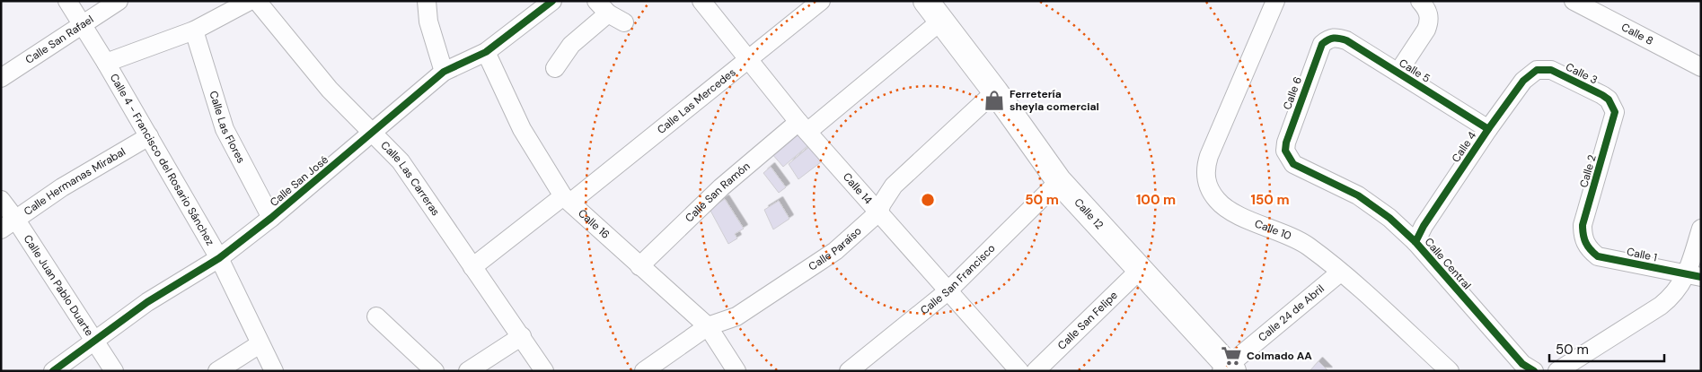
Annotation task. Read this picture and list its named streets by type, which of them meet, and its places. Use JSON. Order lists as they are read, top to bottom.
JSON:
{
  "streets": {
    "main road": ["Calle 12"],
    "street": [
      "Calle 8",
      "Calle San Rafael",
      "Calle 5",
      "Calle 3",
      "Calle 6",
      "Calle Las Mercedes",
      "Calle Las Flores",
      "Calle 4",
      "Calle 4 - Francisco del Rosario Sánchez",
      "Calle 2",
      "Calle Las Carreras",
      "Calle San José",
      "Calle Hermanas Mirabal",
      "Calle 14",
      "Calle San Ramón",
      "Calle 16",
      "Calle 10",
      "Calle Paraíso",
      "Calle 1",
      "Calle Central",
      "Calle San Francisco",
      "Calle Juan Pablo Duarte",
      "Calle 24 de Abril",
      "Calle San Felipe"
    ]
  },
  "crossings": [
    ["Calle San Rafael", "Calle 4 - Francisco del Rosario Sánchez"],
    ["Calle 5", "Calle 6"],
    ["Calle 5", "Calle 4"],
    ["Calle 3", "Calle 4"],
    ["Calle 3", "Calle 2"],
    ["Calle 6", "Calle Central"],
    ["Calle Las Mercedes", "Calle Las Carreras"],
    ["Calle Las Mercedes", "Calle 14"],
    ["Calle Las Mercedes", "Calle 16"],
    ["Calle Las Flores", "Calle San José"],
    ["Calle 4", "Calle Central"],
    ["Calle 4 - Francisco del Rosario Sánchez", "Calle San José"],
    ["Calle 4 - Francisco del Rosario Sánchez", "Calle Hermanas Mirabal"],
    ["Calle 2", "Calle 1"],
    ["Calle Las Carreras", "Calle San José"],
    ["Calle San José", "Calle 16"],
    ["Calle San José", "Calle Juan Pablo Duarte"],
    ["Calle Hermanas Mirabal", "Calle Juan Pablo Duarte"],
    ["Calle 14", "Calle San Ramón"],
    ["Calle 14", "Calle Paraíso"],
    ["Calle 14", "Calle San Francisco"],
    ["Calle San Ramón", "Calle 12"],
    ["Calle San Ramón", "Calle 16"],
    ["Calle 12", "Calle Paraíso"],
    ["Calle 12", "Calle San Francisco"],
    ["Calle 12", "Calle 24 de Abril"],
    ["Calle 12", "Calle San Felipe"],
    ["Calle 16", "Calle Paraíso"],
    ["Calle 10", "Calle 24 de Abril"]
  ],
  "places": {
    "shop": ["Ferretería sheyla comercial"],
    "supermarket": ["Colmado AA"]
  },
  "scale_bar": "50 m",
  "rings": ["50 m", "100 m", "150 m"]
}
